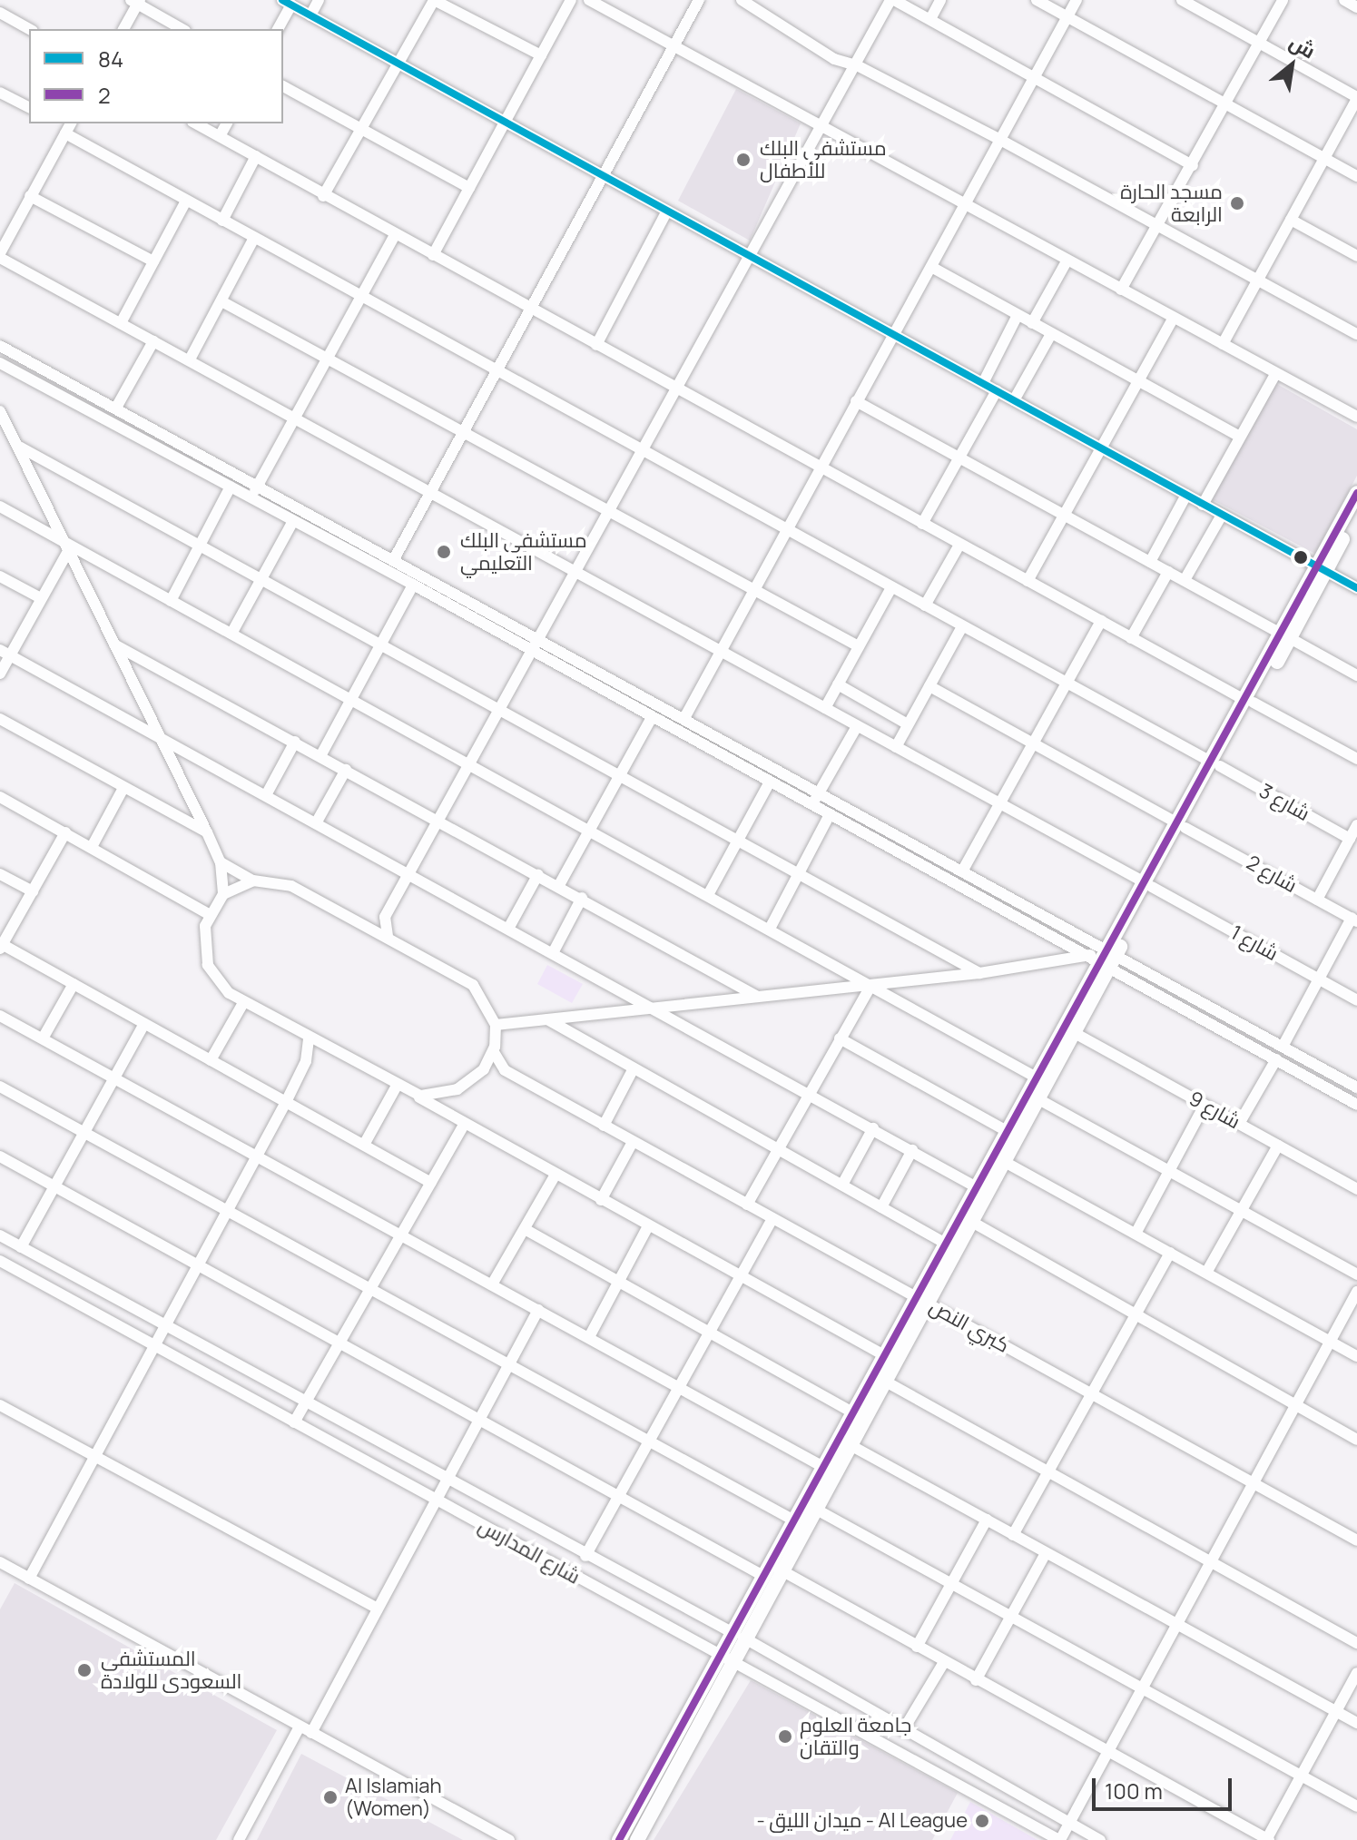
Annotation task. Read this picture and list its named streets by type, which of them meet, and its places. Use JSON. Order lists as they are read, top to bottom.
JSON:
{
  "streets": {
    "street": [
      "شارع 3",
      "شارع 2",
      "شارع 1",
      "شارع 9",
      "كبري النص",
      "شارع المدارس"
    ]
  },
  "places": [
    "مستشفى البلك للأطفال",
    "مسجد الحارة الرابعة",
    "مستشفى البلك التعليمي",
    "المستشفى السعودى للولادة",
    "جامعة العلوم والتقان",
    "Al Islamiah (Women)",
    "- ميدان الليق - Al League"
  ],
  "lines": ["transit line 84", "transit line 2"],
  "legend": ["84", "2"],
  "scale_bar": "100 m",
  "north": "top right"
}
